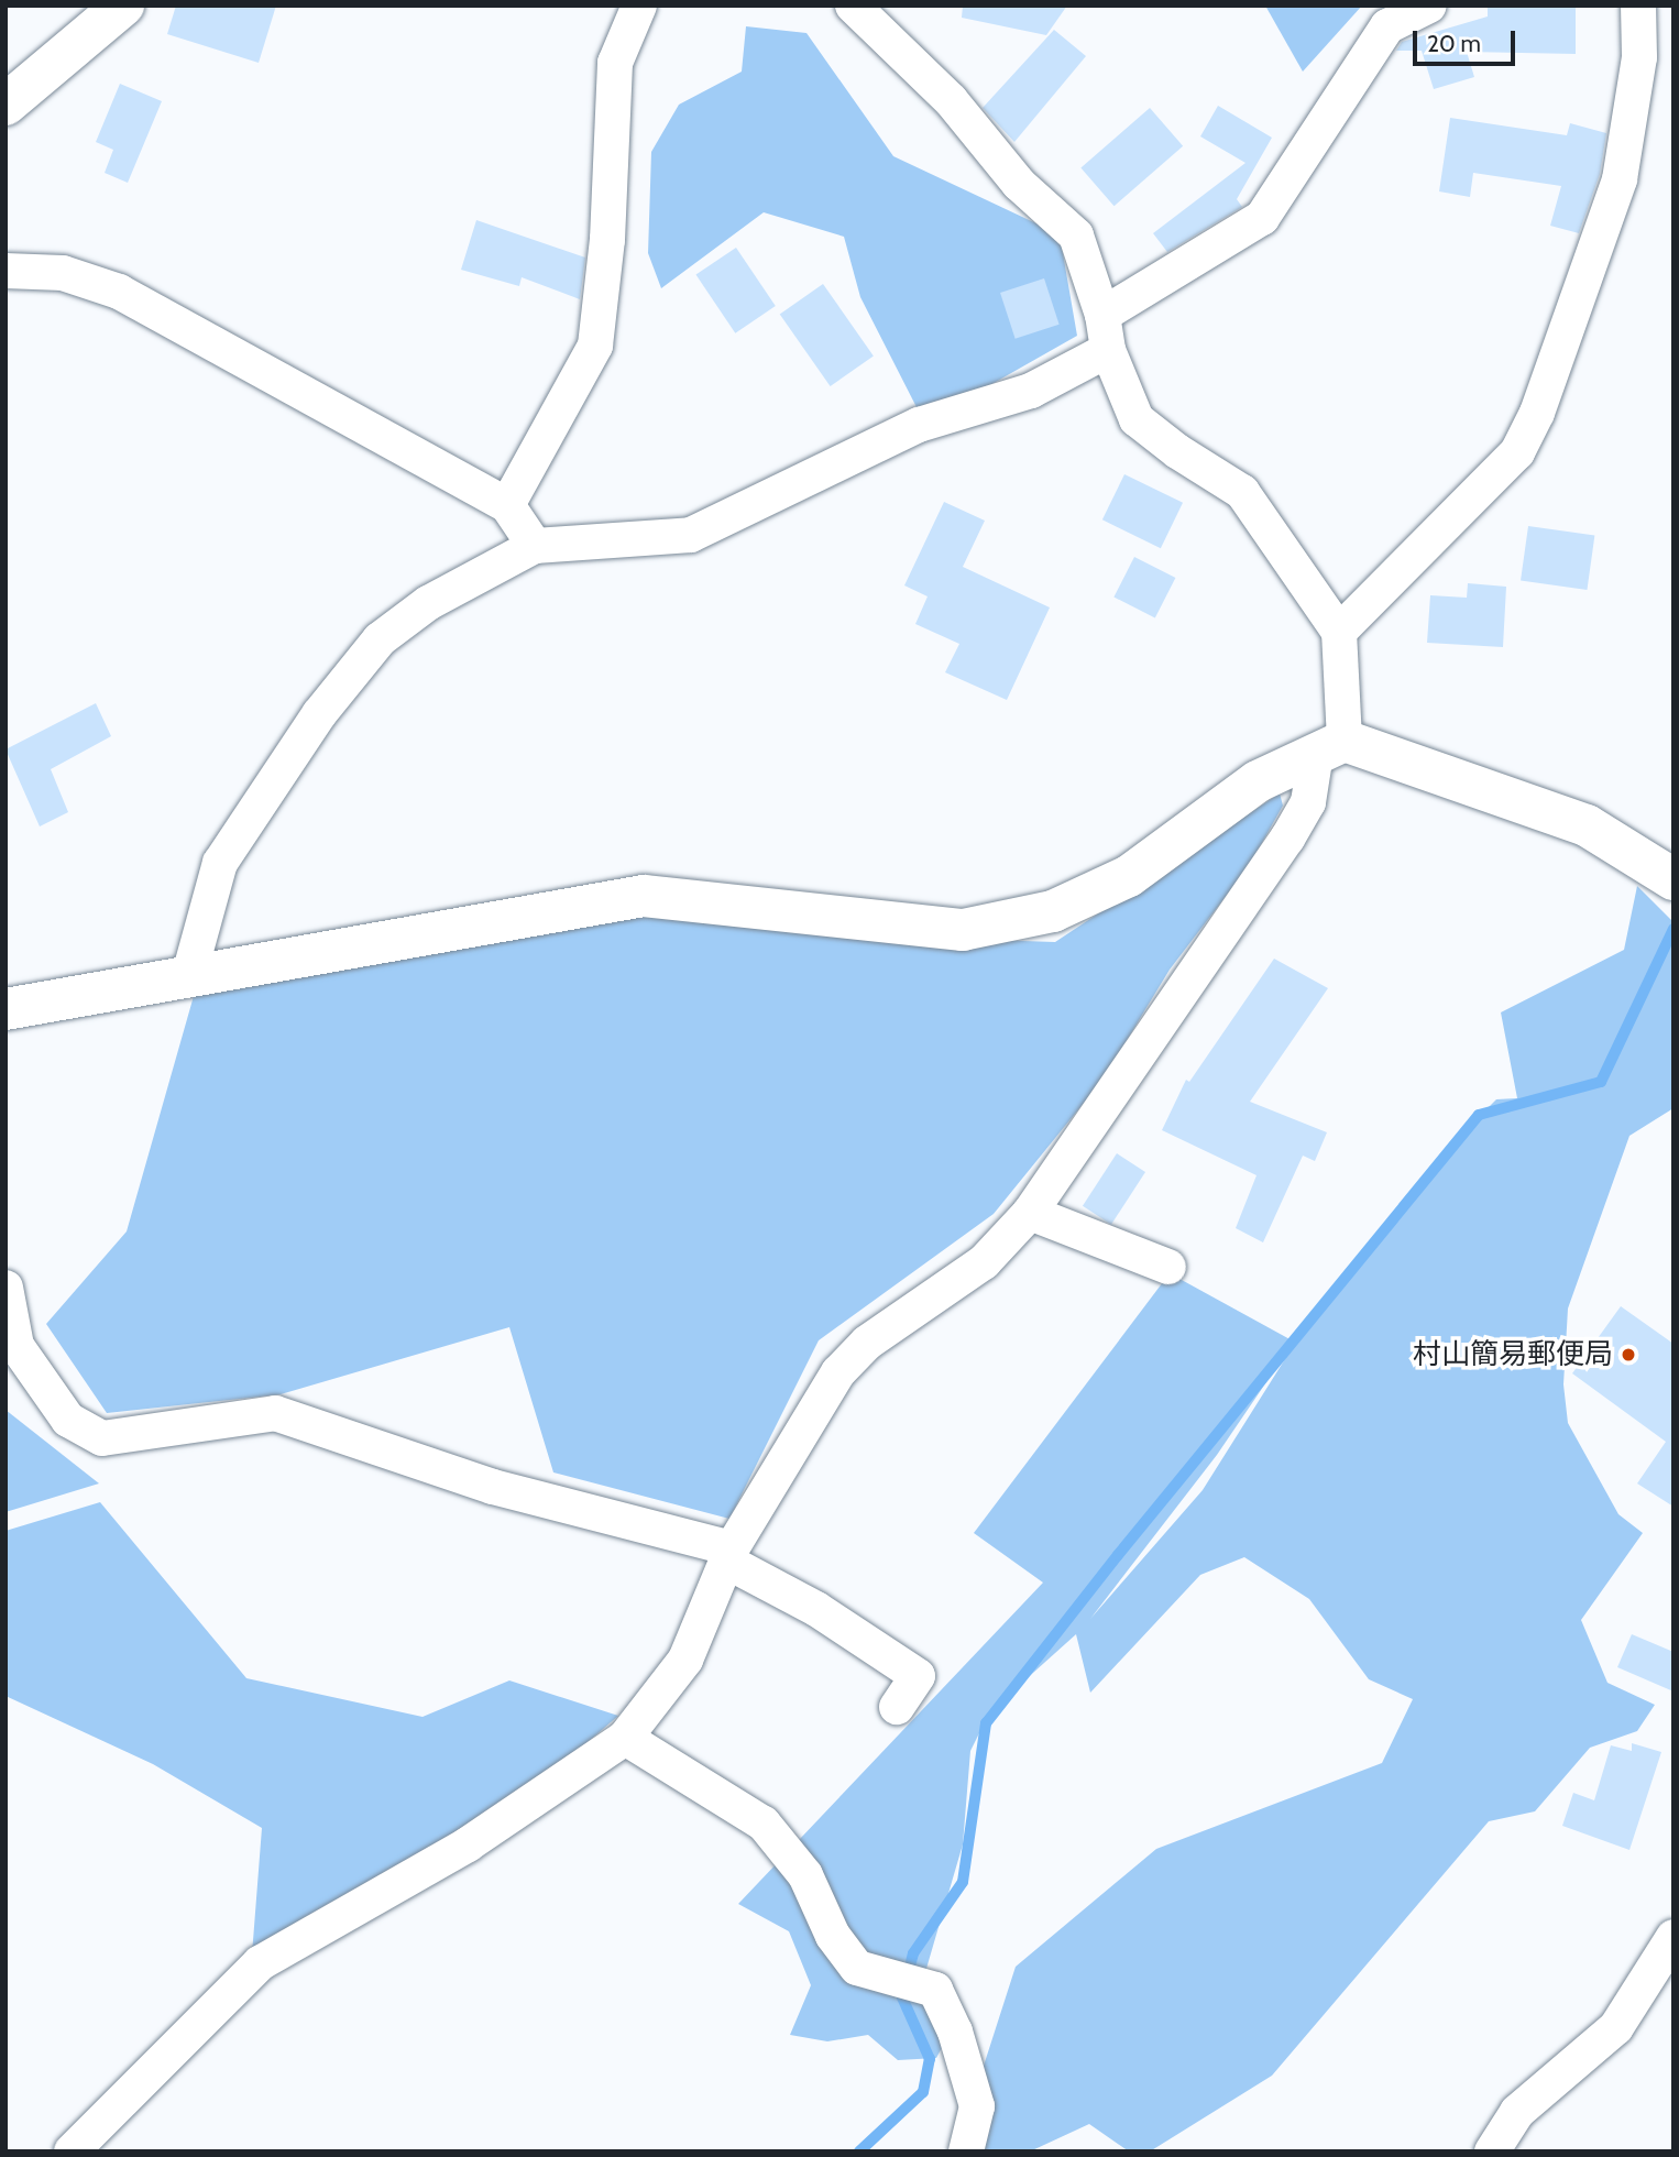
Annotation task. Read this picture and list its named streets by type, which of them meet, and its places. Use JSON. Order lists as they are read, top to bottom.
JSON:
{
  "places": ["村山簡易郵便局"],
  "scale_bar": "20 m"
}
